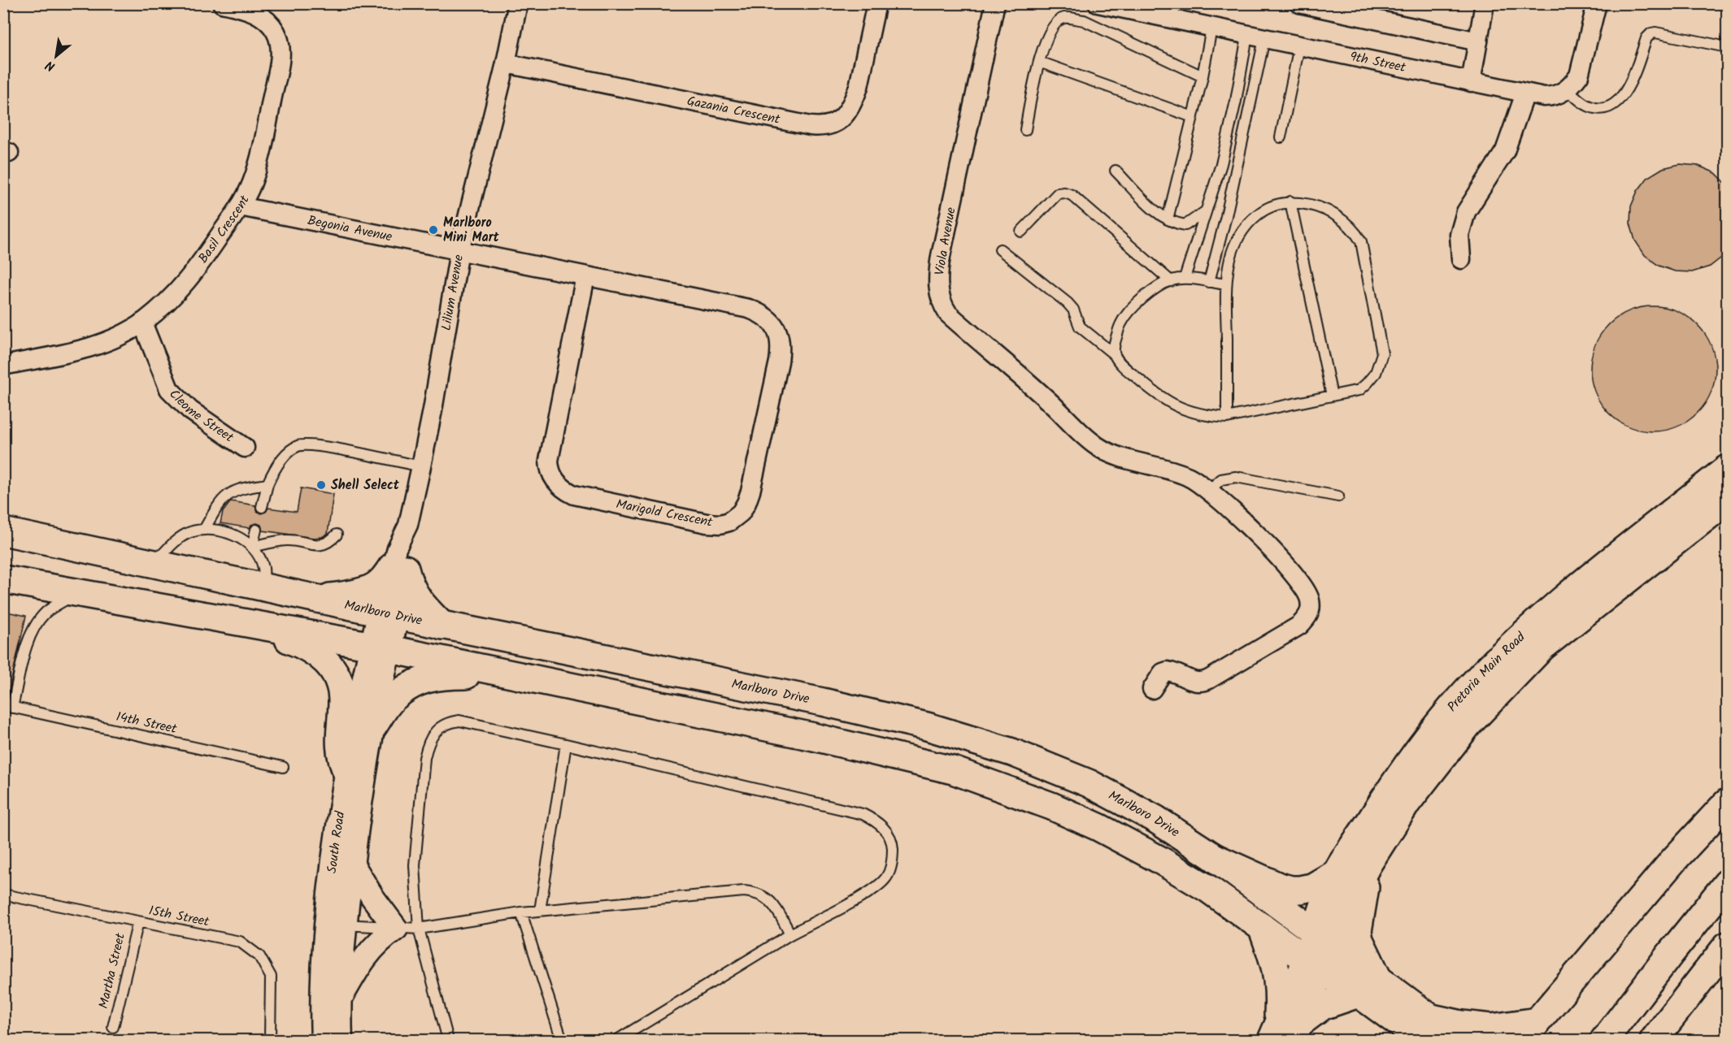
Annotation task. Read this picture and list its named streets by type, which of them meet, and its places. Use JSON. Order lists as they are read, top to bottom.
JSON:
{
  "streets": {
    "main road": ["Marlboro Drive", "Pretoria Main Road"],
    "street": [
      "9th Street",
      "Gazania Crescent",
      "Basil Crescent",
      "Begonia Avenue",
      "Viola Avenue",
      "Lilium Avenue",
      "Cleome Street",
      "Marigold Crescent",
      "South Road"
    ],
    "lane": ["14th Street", "15th Street", "Martha Street"]
  },
  "crossings": [
    ["Gazania Crescent", "Lilium Avenue"],
    ["Basil Crescent", "Begonia Avenue"],
    ["Basil Crescent", "Cleome Street"],
    ["Begonia Avenue", "Lilium Avenue"],
    ["Begonia Avenue", "Marigold Crescent"],
    ["Lilium Avenue", "Marigold Crescent"],
    ["Lilium Avenue", "Marlboro Drive"],
    ["Marlboro Drive", "Pretoria Main Road"],
    ["Marlboro Drive", "South Road"],
    ["15th Street", "Martha Street"]
  ],
  "places": ["Marlboro Mini Mart", "Shell Select"],
  "north": "bottom left"
}
